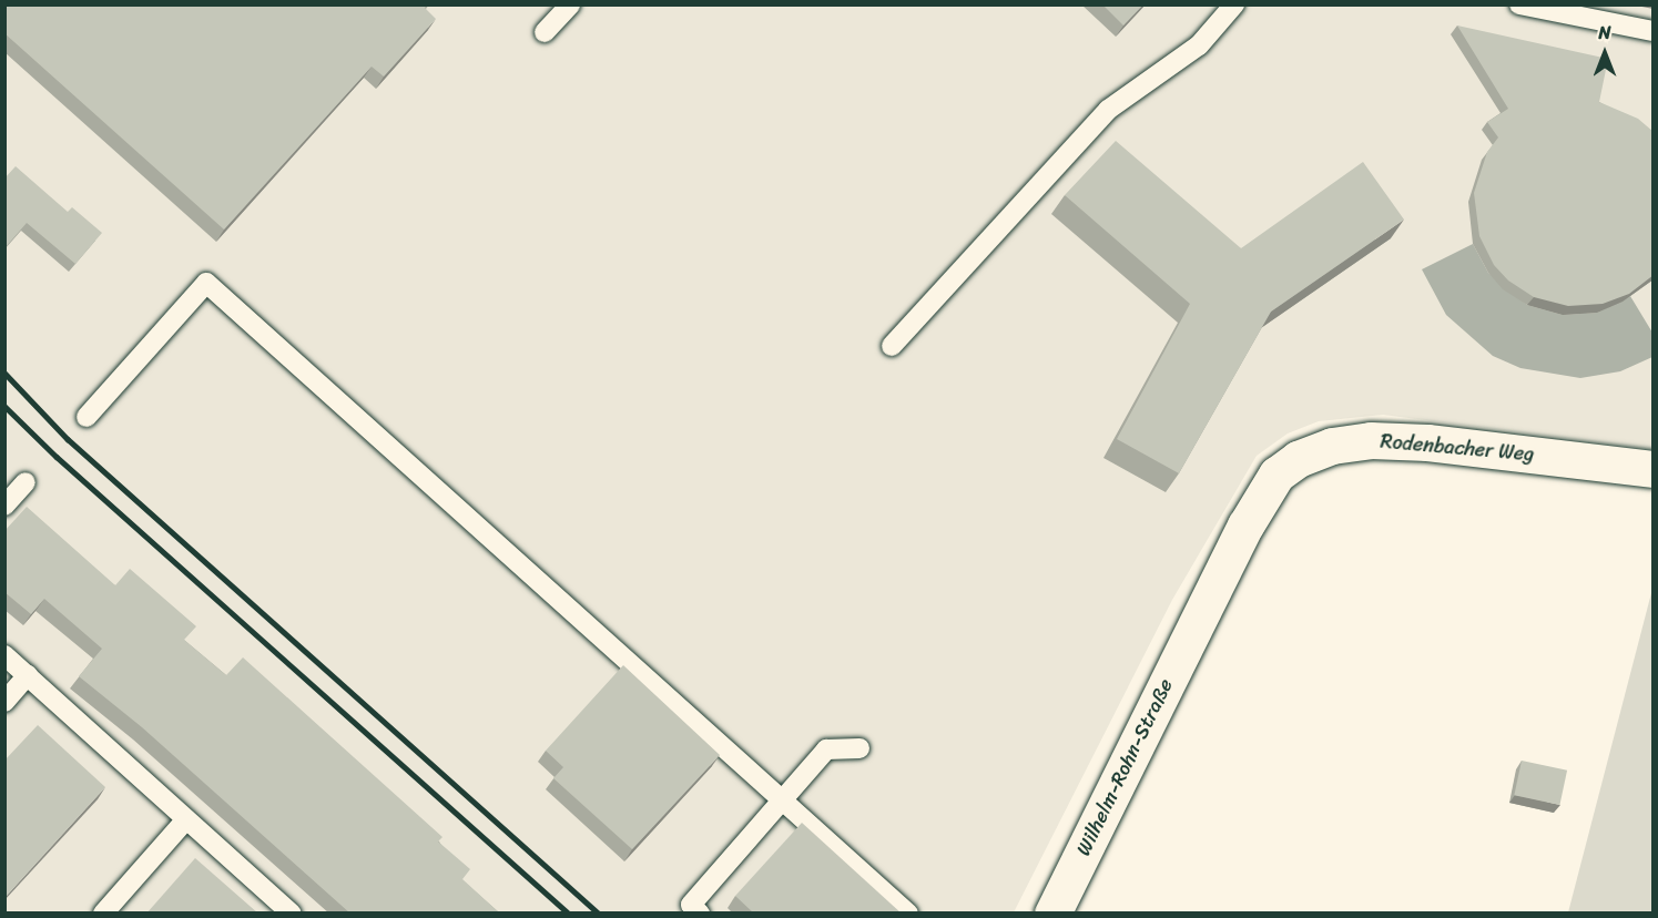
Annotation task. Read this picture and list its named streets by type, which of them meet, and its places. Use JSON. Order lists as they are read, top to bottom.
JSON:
{
  "streets": {
    "street": ["Rodenbacher Weg", "Wilhelm-Rohn-Straße"]
  },
  "crossings": [
    ["Rodenbacher Weg", "Wilhelm-Rohn-Straße"]
  ],
  "north": "top"
}
